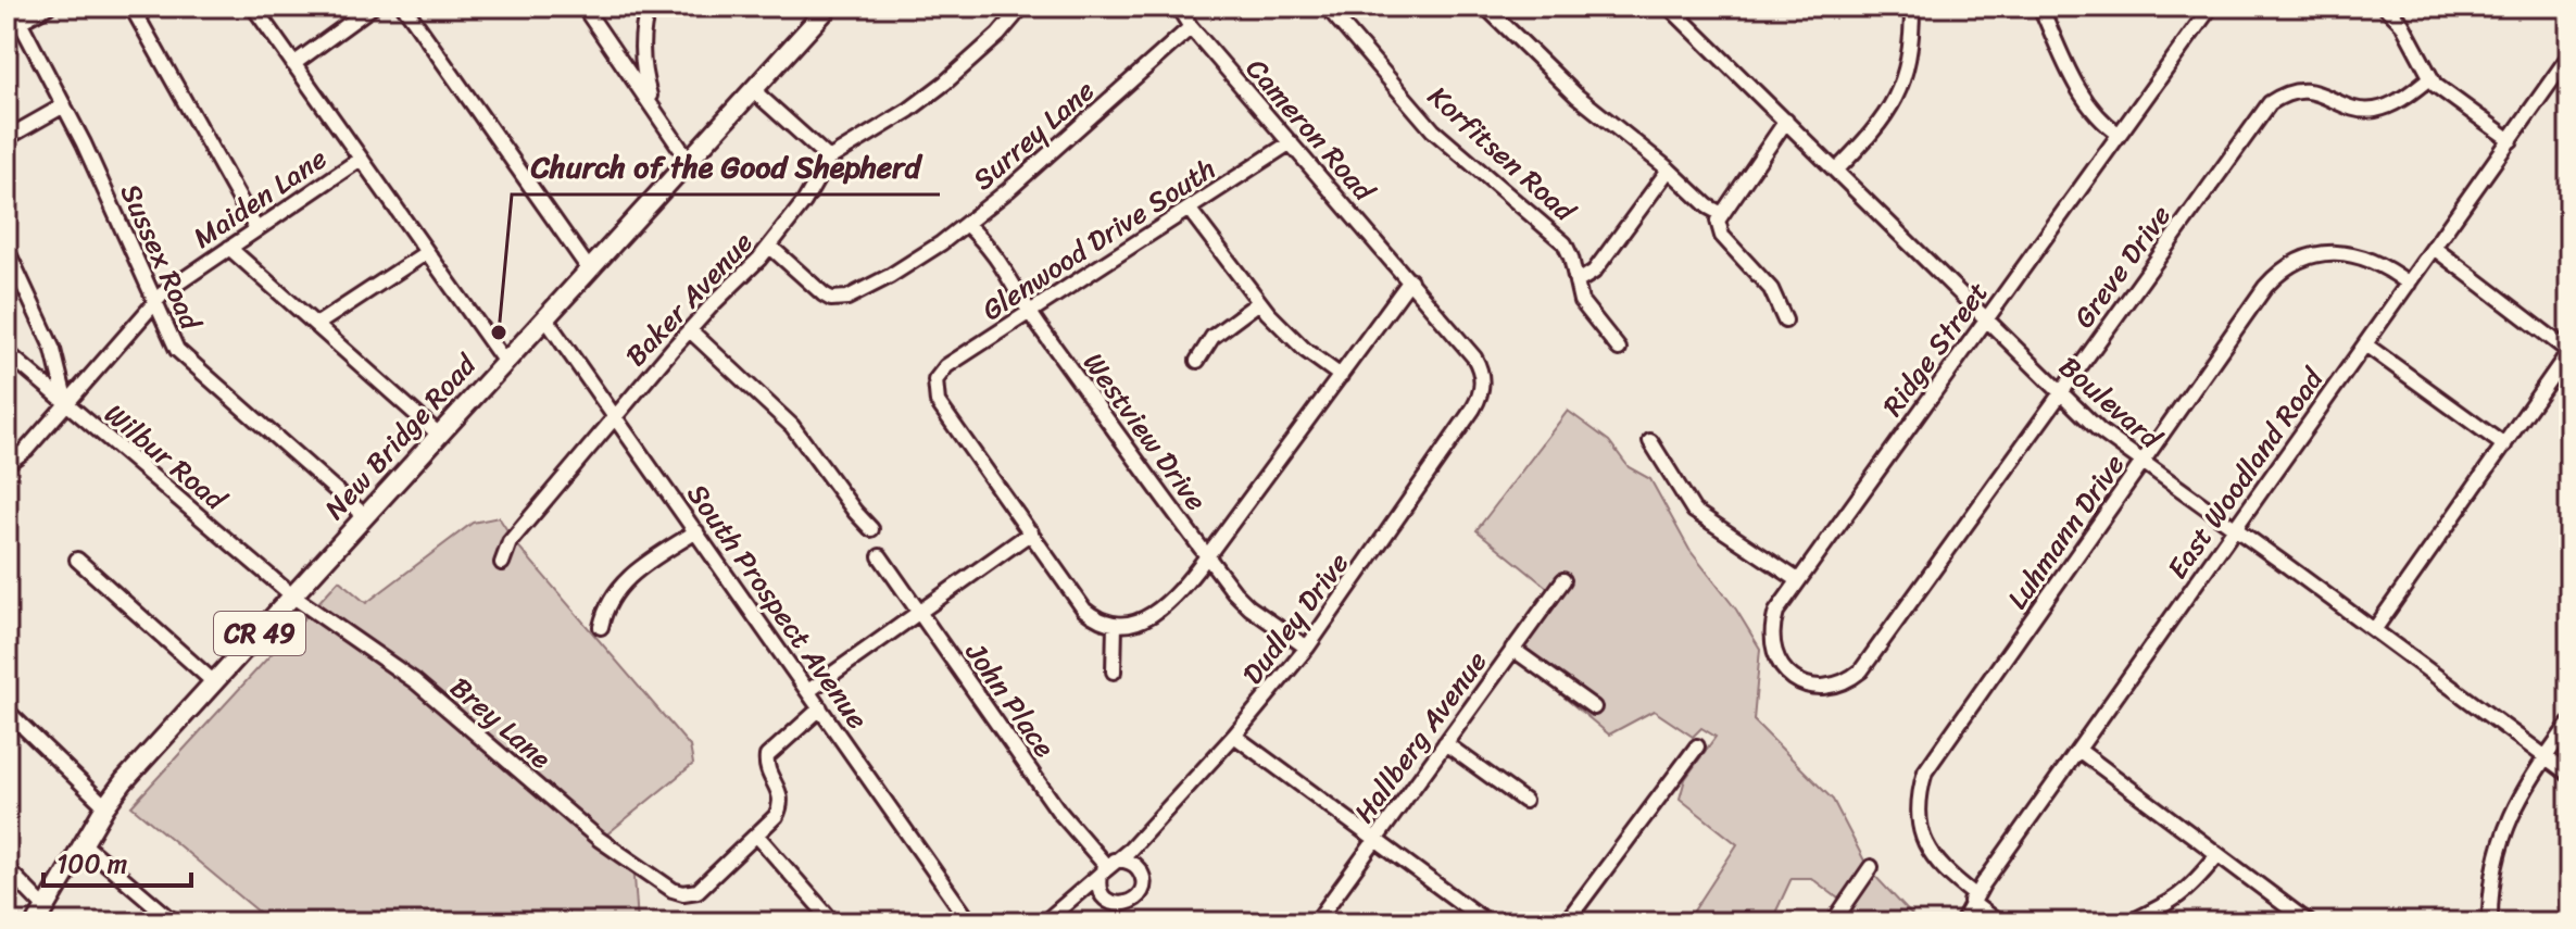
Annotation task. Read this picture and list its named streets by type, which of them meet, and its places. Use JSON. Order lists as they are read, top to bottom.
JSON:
{
  "streets": {
    "main road": ["New Bridge Road", "CR 49"],
    "street": [
      "Cameron Road",
      "Surrey Lane",
      "Korfitsen Road",
      "Maiden Lane",
      "Glenwood Drive South",
      "Sussex Road",
      "Greve Drive",
      "Baker Avenue",
      "Ridge Street",
      "Boulevard",
      "Westview Drive",
      "Wilbur Road",
      "East Woodland Road",
      "Luhmann Drive",
      "South Prospect Avenue",
      "Dudley Drive",
      "John Place",
      "Brey Lane",
      "Hallberg Avenue"
    ]
  },
  "crossings": [
    ["Cameron Road", "Surrey Lane"],
    ["Cameron Road", "Glenwood Drive South"],
    ["Cameron Road", "Dudley Drive"],
    ["Surrey Lane", "Baker Avenue"],
    ["Surrey Lane", "Westview Drive"],
    ["Maiden Lane", "Sussex Road"],
    ["Maiden Lane", "Wilbur Road"],
    ["Glenwood Drive South", "Westview Drive"],
    ["Sussex Road", "New Bridge Road"],
    ["Greve Drive", "Ridge Street"],
    ["Greve Drive", "Boulevard"],
    ["Baker Avenue", "South Prospect Avenue"],
    ["Ridge Street", "Boulevard"],
    ["Boulevard", "East Woodland Road"],
    ["Boulevard", "Luhmann Drive"],
    ["Westview Drive", "Dudley Drive"],
    ["New Bridge Road", "Wilbur Road"],
    ["New Bridge Road", "South Prospect Avenue"],
    ["New Bridge Road", "Brey Lane"],
    ["Wilbur Road", "Brey Lane"],
    ["East Woodland Road", "Luhmann Drive"],
    ["Dudley Drive", "John Place"]
  ],
  "places": ["Church of the Good Shepherd"],
  "scale_bar": "100 m"
}
